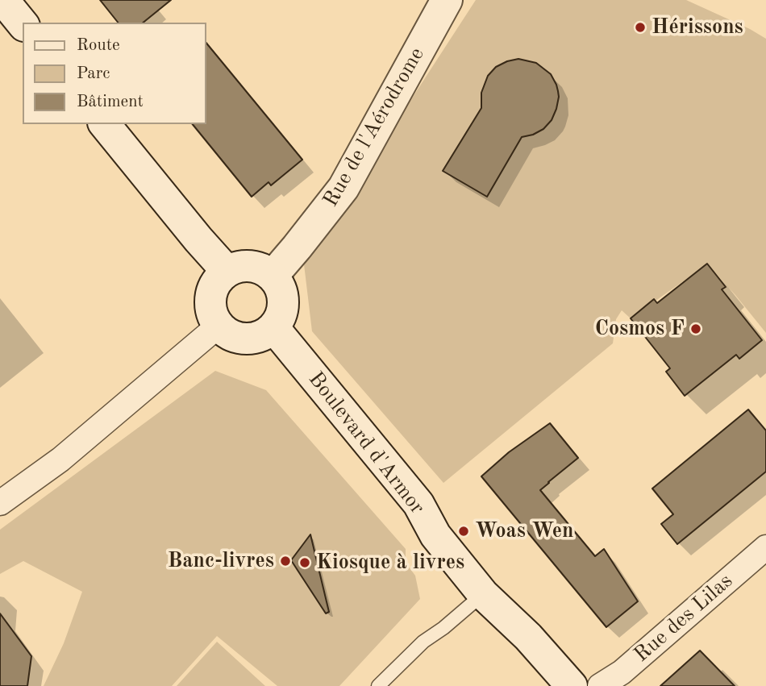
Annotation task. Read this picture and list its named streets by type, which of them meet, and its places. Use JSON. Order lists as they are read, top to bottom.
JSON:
{
  "streets": {
    "main road": ["Rue de l'Aérodrome", "Boulevard d'Armor"],
    "street": ["Rue des Lilas"]
  },
  "crossings": [
    ["Rue de l'Aérodrome", "Boulevard d'Armor"]
  ],
  "places": [
    "Hérissons",
    "Cosmos F",
    "Woas Wen",
    "Banc-livres",
    "Kiosque à livres"
  ],
  "legend": ["Route", "Parc", "Bâtiment"]
}
